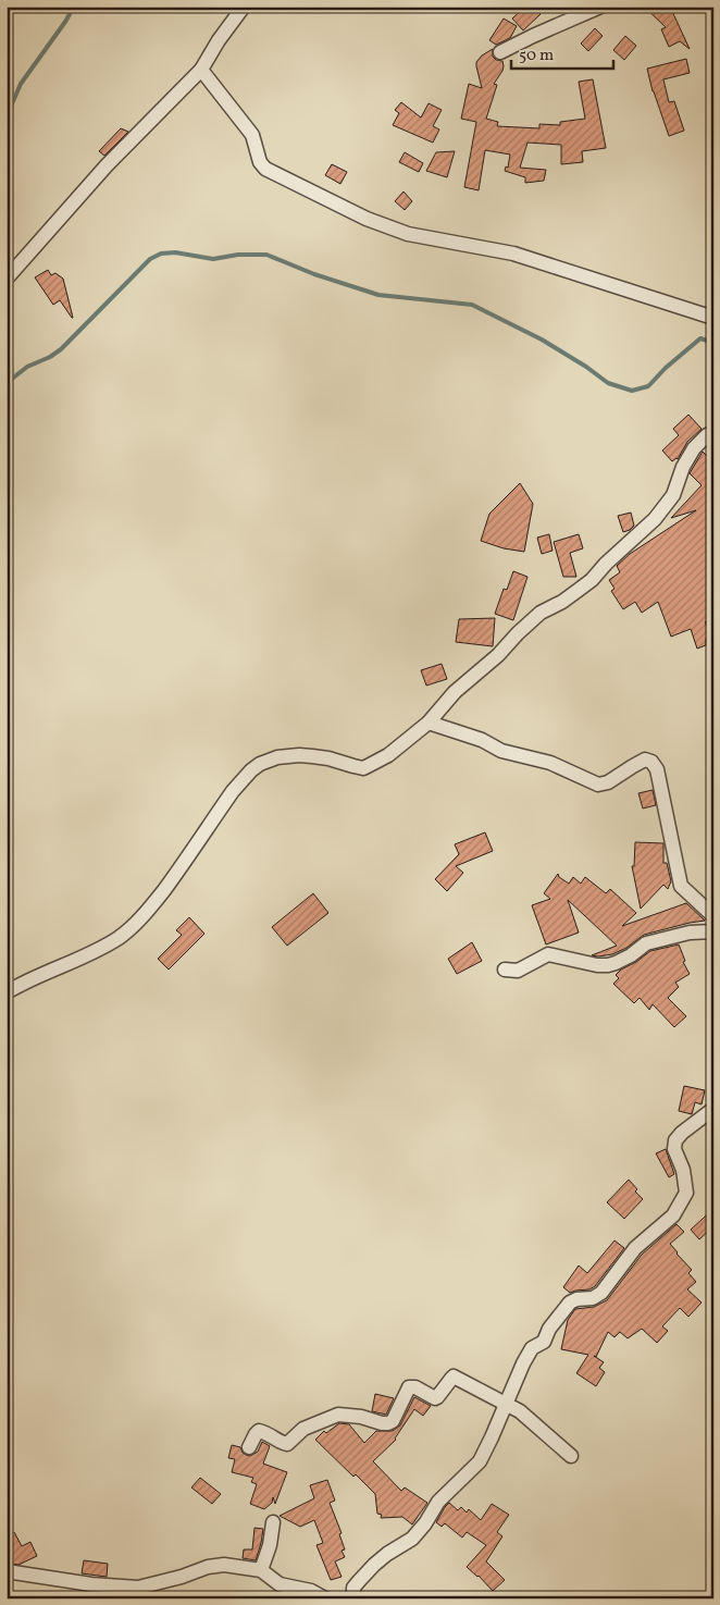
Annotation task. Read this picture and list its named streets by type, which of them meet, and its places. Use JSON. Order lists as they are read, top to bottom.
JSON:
{
  "scale_bar": "50 m"
}
